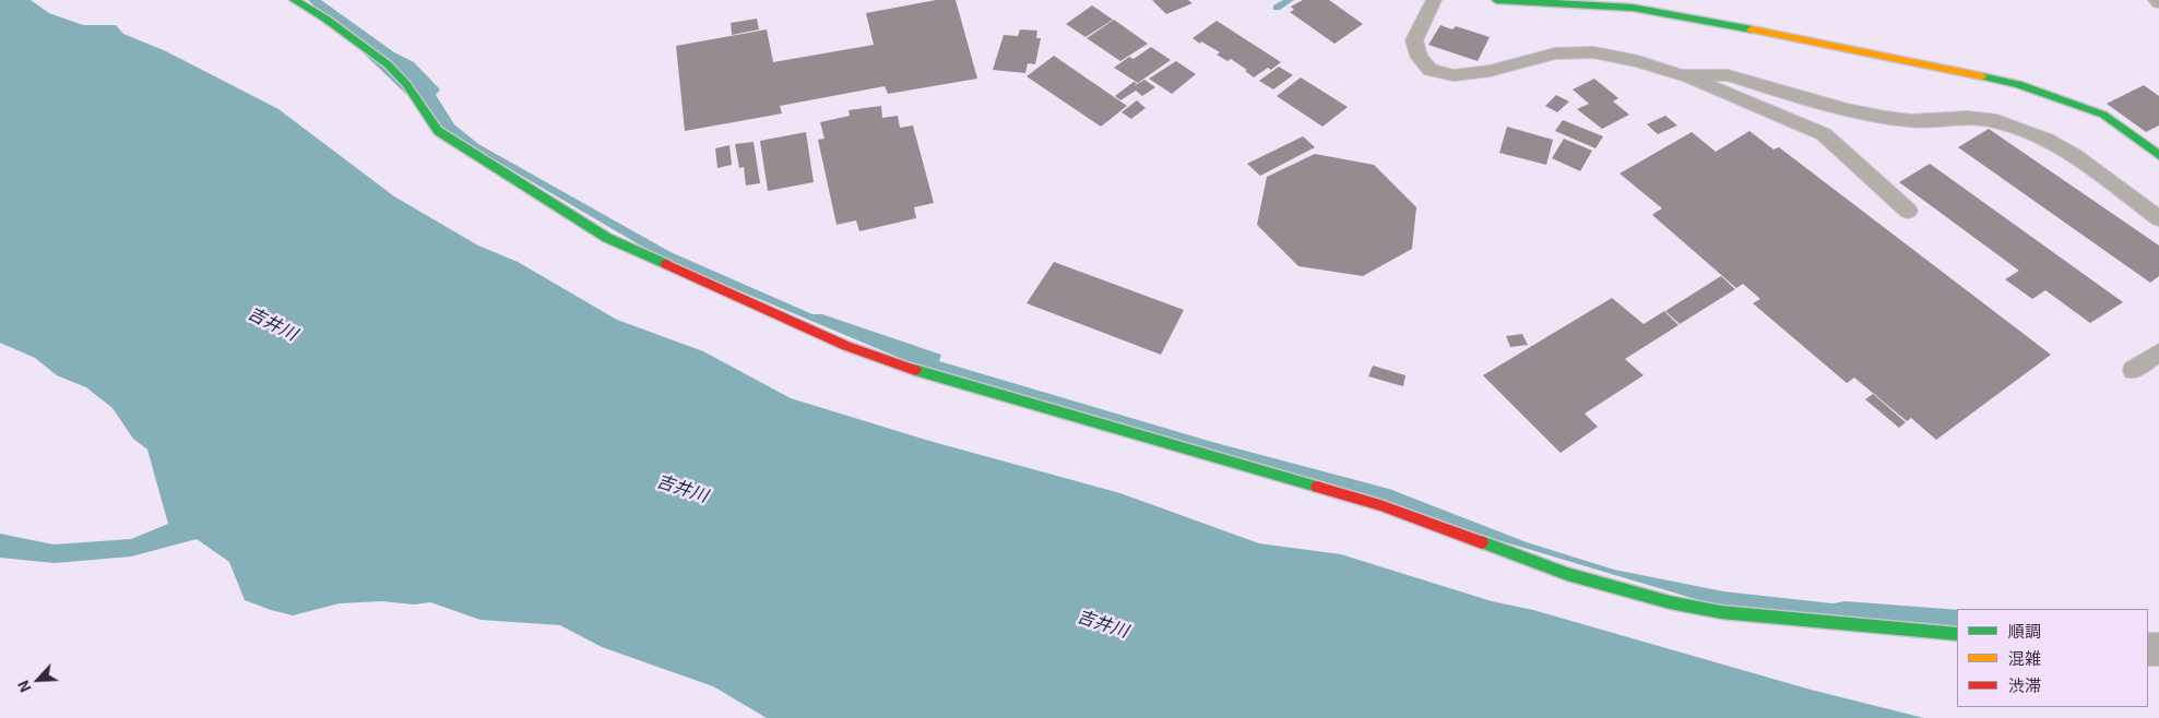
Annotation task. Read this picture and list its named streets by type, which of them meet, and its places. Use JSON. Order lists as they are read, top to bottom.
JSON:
{
  "water": ["吉井川"],
  "legend": ["順調", "混雑", "渋滞"],
  "north": "bottom left"
}
